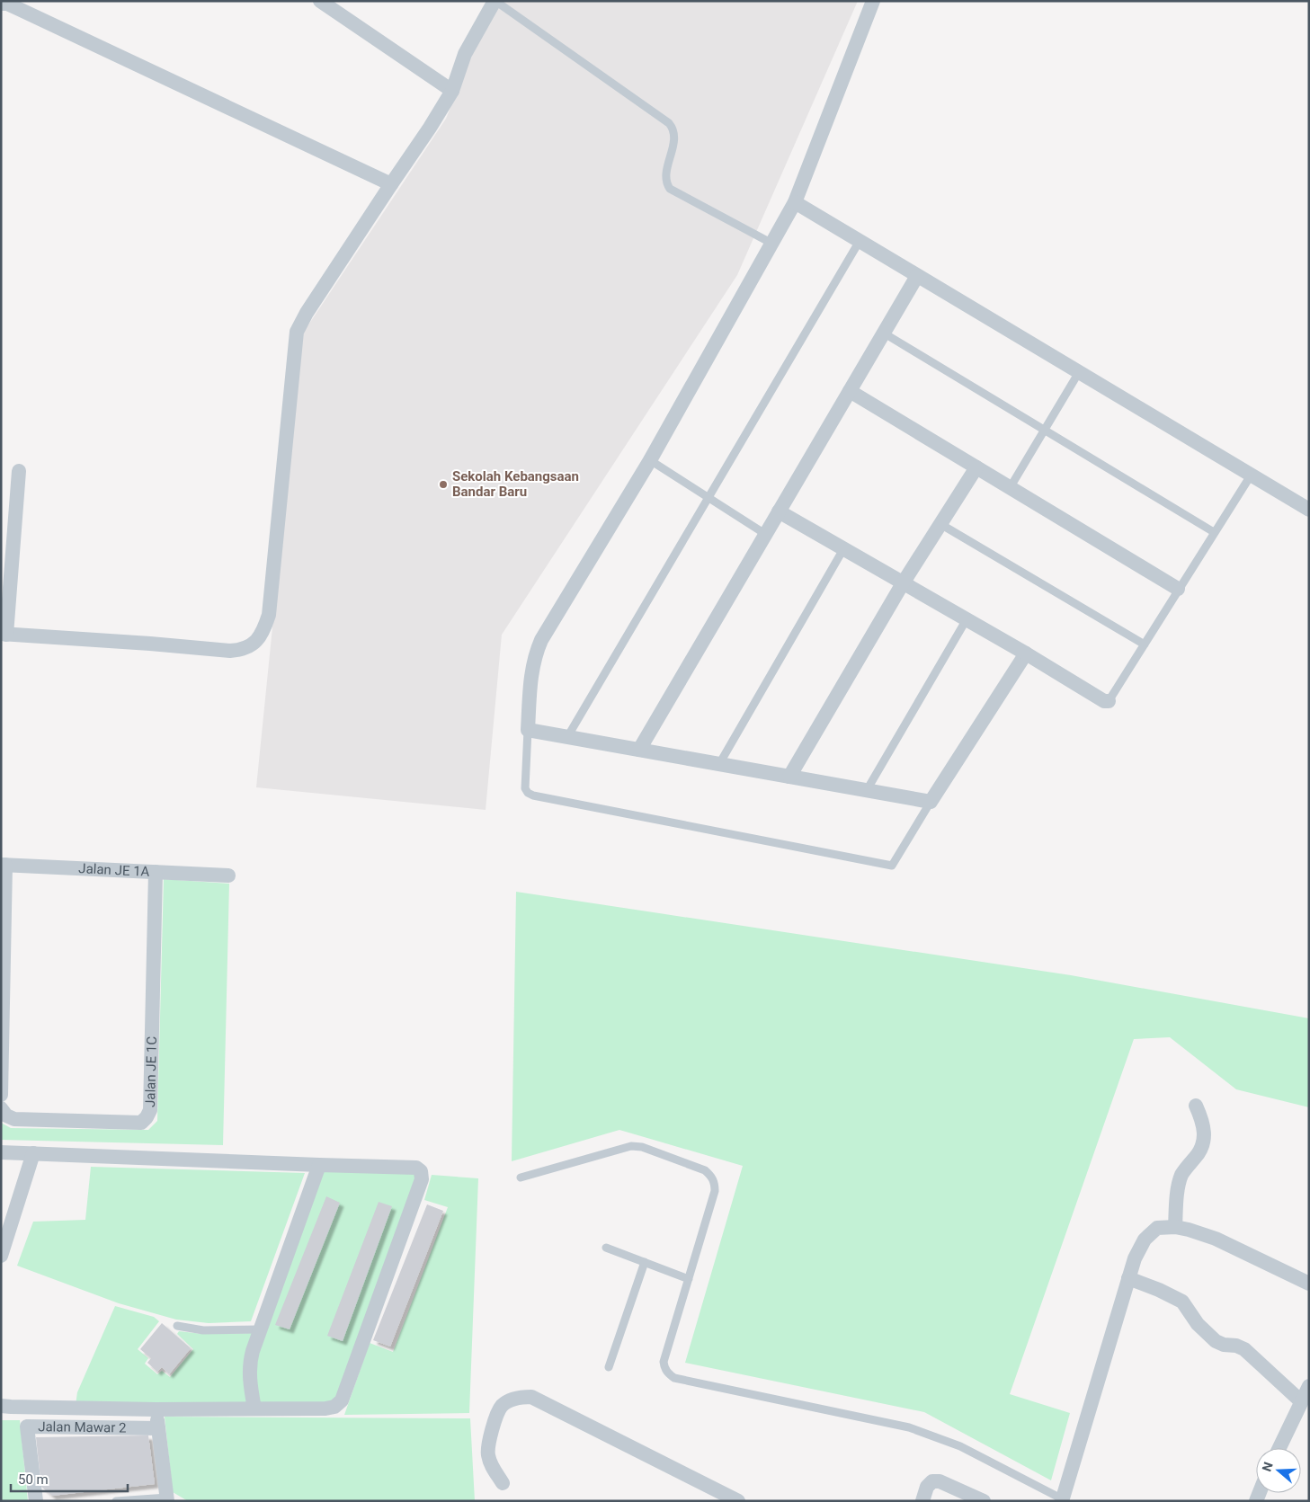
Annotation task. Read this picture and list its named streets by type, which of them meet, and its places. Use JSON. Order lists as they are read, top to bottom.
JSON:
{
  "streets": {
    "street": ["Jalan JE 1A", "Jalan JE 1C", "Jalan Mawar 2"]
  },
  "crossings": [
    ["Jalan JE 1A", "Jalan JE 1C"]
  ],
  "places": ["Sekolah Kebangsaan Bandar Baru"],
  "scale_bar": "50 m",
  "north": "left"
}
